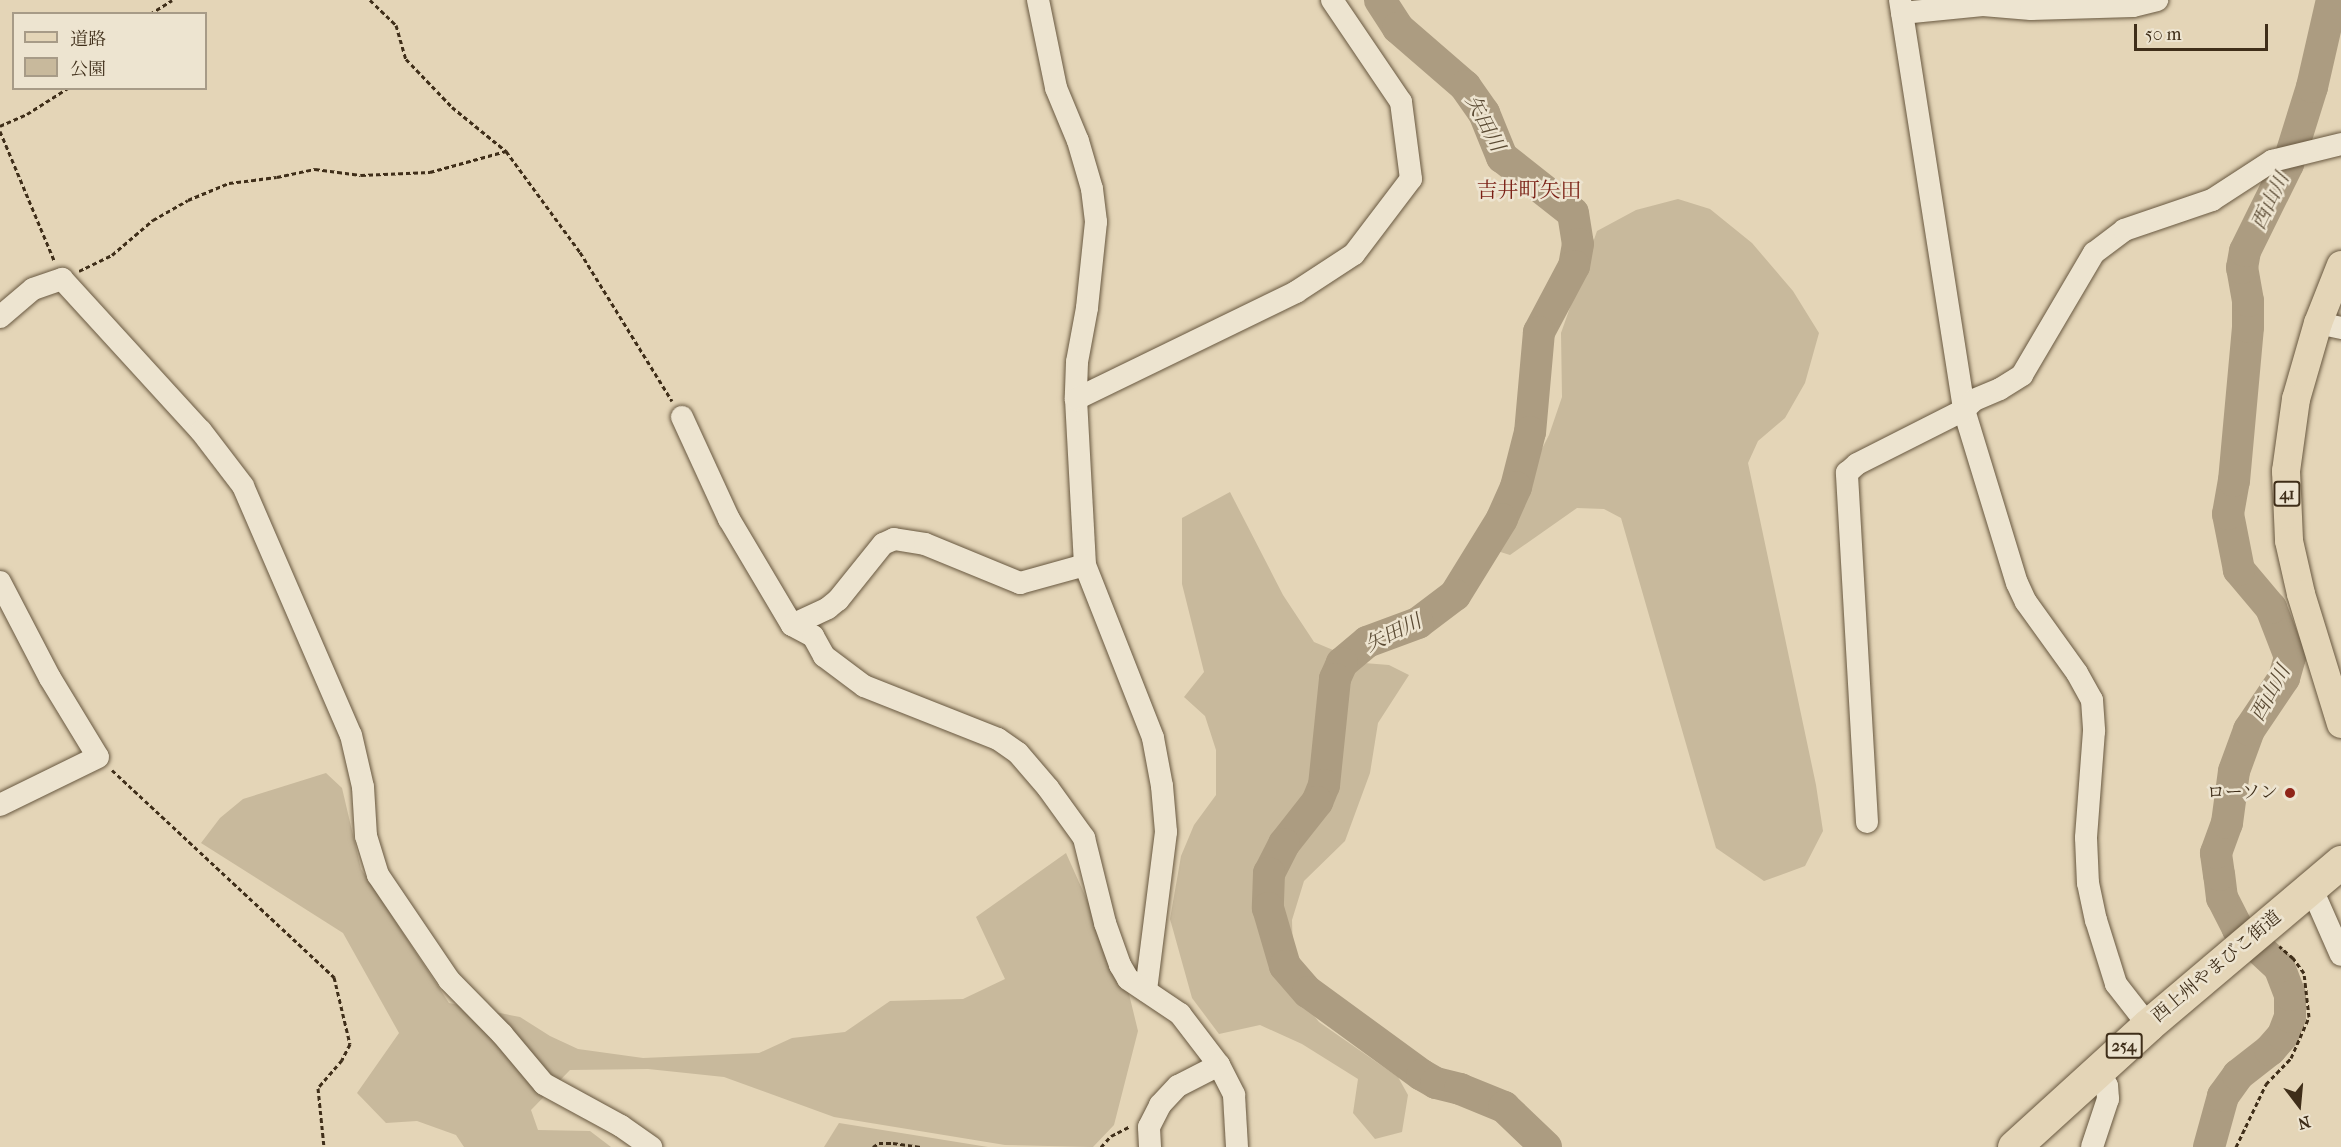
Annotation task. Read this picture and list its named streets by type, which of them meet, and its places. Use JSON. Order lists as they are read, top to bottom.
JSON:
{
  "streets": {
    "highway": ["西上州やまびこ街道", "254"],
    "main road": ["41"]
  },
  "districts": ["吉井町矢田"],
  "water": ["矢田川", "西山川"],
  "places": ["ローソン"],
  "legend": ["道路", "公園"],
  "scale_bar": "50 m",
  "north": "bottom"
}
